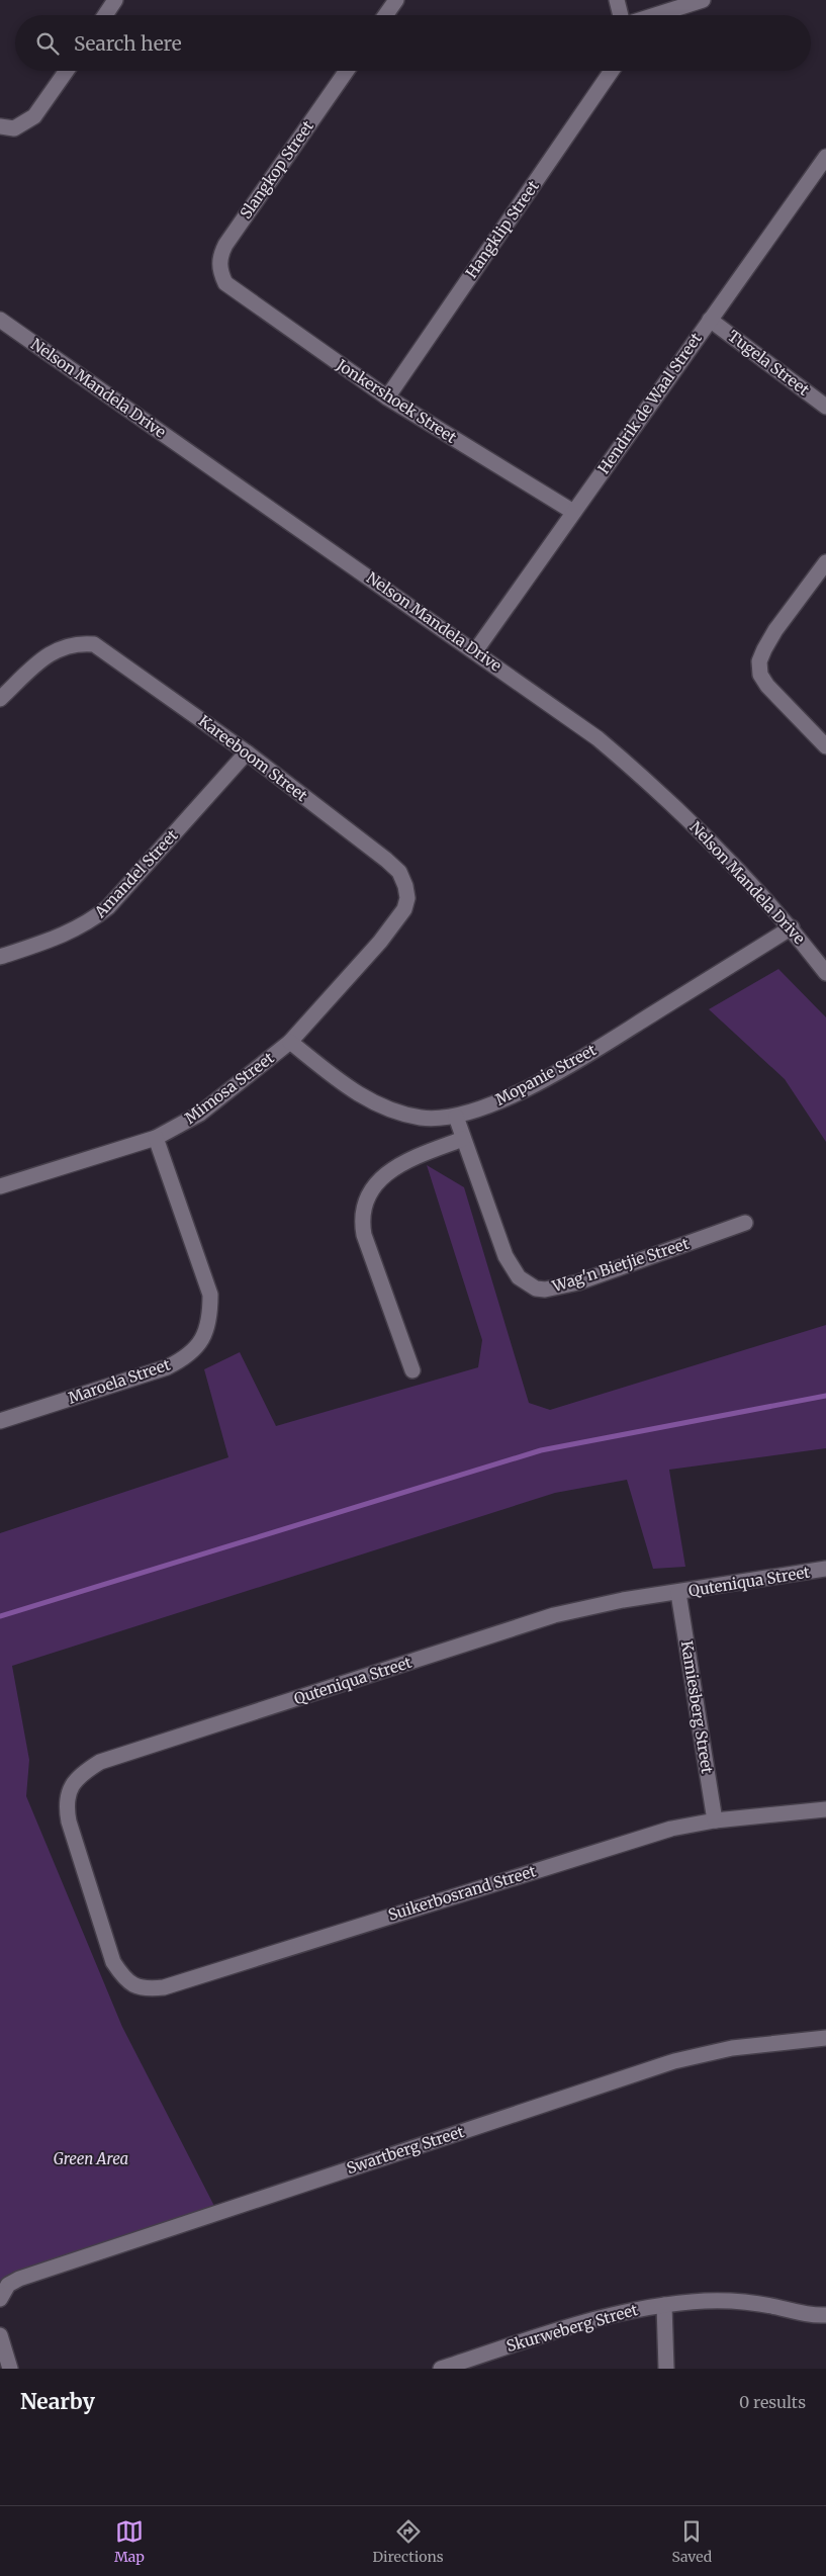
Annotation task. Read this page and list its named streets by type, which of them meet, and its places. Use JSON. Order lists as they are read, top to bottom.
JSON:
{
  "streets": {
    "street": [
      "Slangkop Street",
      "Hangklip Street",
      "Tugela Street",
      "Nelson Mandela Drive",
      "Jonkershoek Street",
      "Hendrik de Waal Street",
      "Kareeboom Street",
      "Amandel Street",
      "Mopanie Street",
      "Mimosa Street",
      "Wag'n Bietjie Street",
      "Maroela Street",
      "Quteniqua Street",
      "Kamiesberg Street",
      "Suikerbosrand Street",
      "Swartberg Street",
      "Skurweberg Street"
    ]
  },
  "crossings": [
    ["Slangkop Street", "Jonkershoek Street"],
    ["Hangklip Street", "Jonkershoek Street"],
    ["Tugela Street", "Hendrik de Waal Street"],
    ["Nelson Mandela Drive", "Hendrik de Waal Street"],
    ["Nelson Mandela Drive", "Mopanie Street"],
    ["Jonkershoek Street", "Hendrik de Waal Street"],
    ["Kareeboom Street", "Amandel Street"],
    ["Kareeboom Street", "Mimosa Street"],
    ["Mopanie Street", "Mimosa Street"],
    ["Mopanie Street", "Wag'n Bietjie Street"],
    ["Mimosa Street", "Maroela Street"],
    ["Quteniqua Street", "Kamiesberg Street"],
    ["Quteniqua Street", "Suikerbosrand Street"],
    ["Kamiesberg Street", "Suikerbosrand Street"]
  ],
  "parks": ["Green Area"],
  "page": {
    "search": "Search here",
    "heading": ["Nearby", "0 results"],
    "nav": ["Map", "Directions", "Saved"]
  }
}
